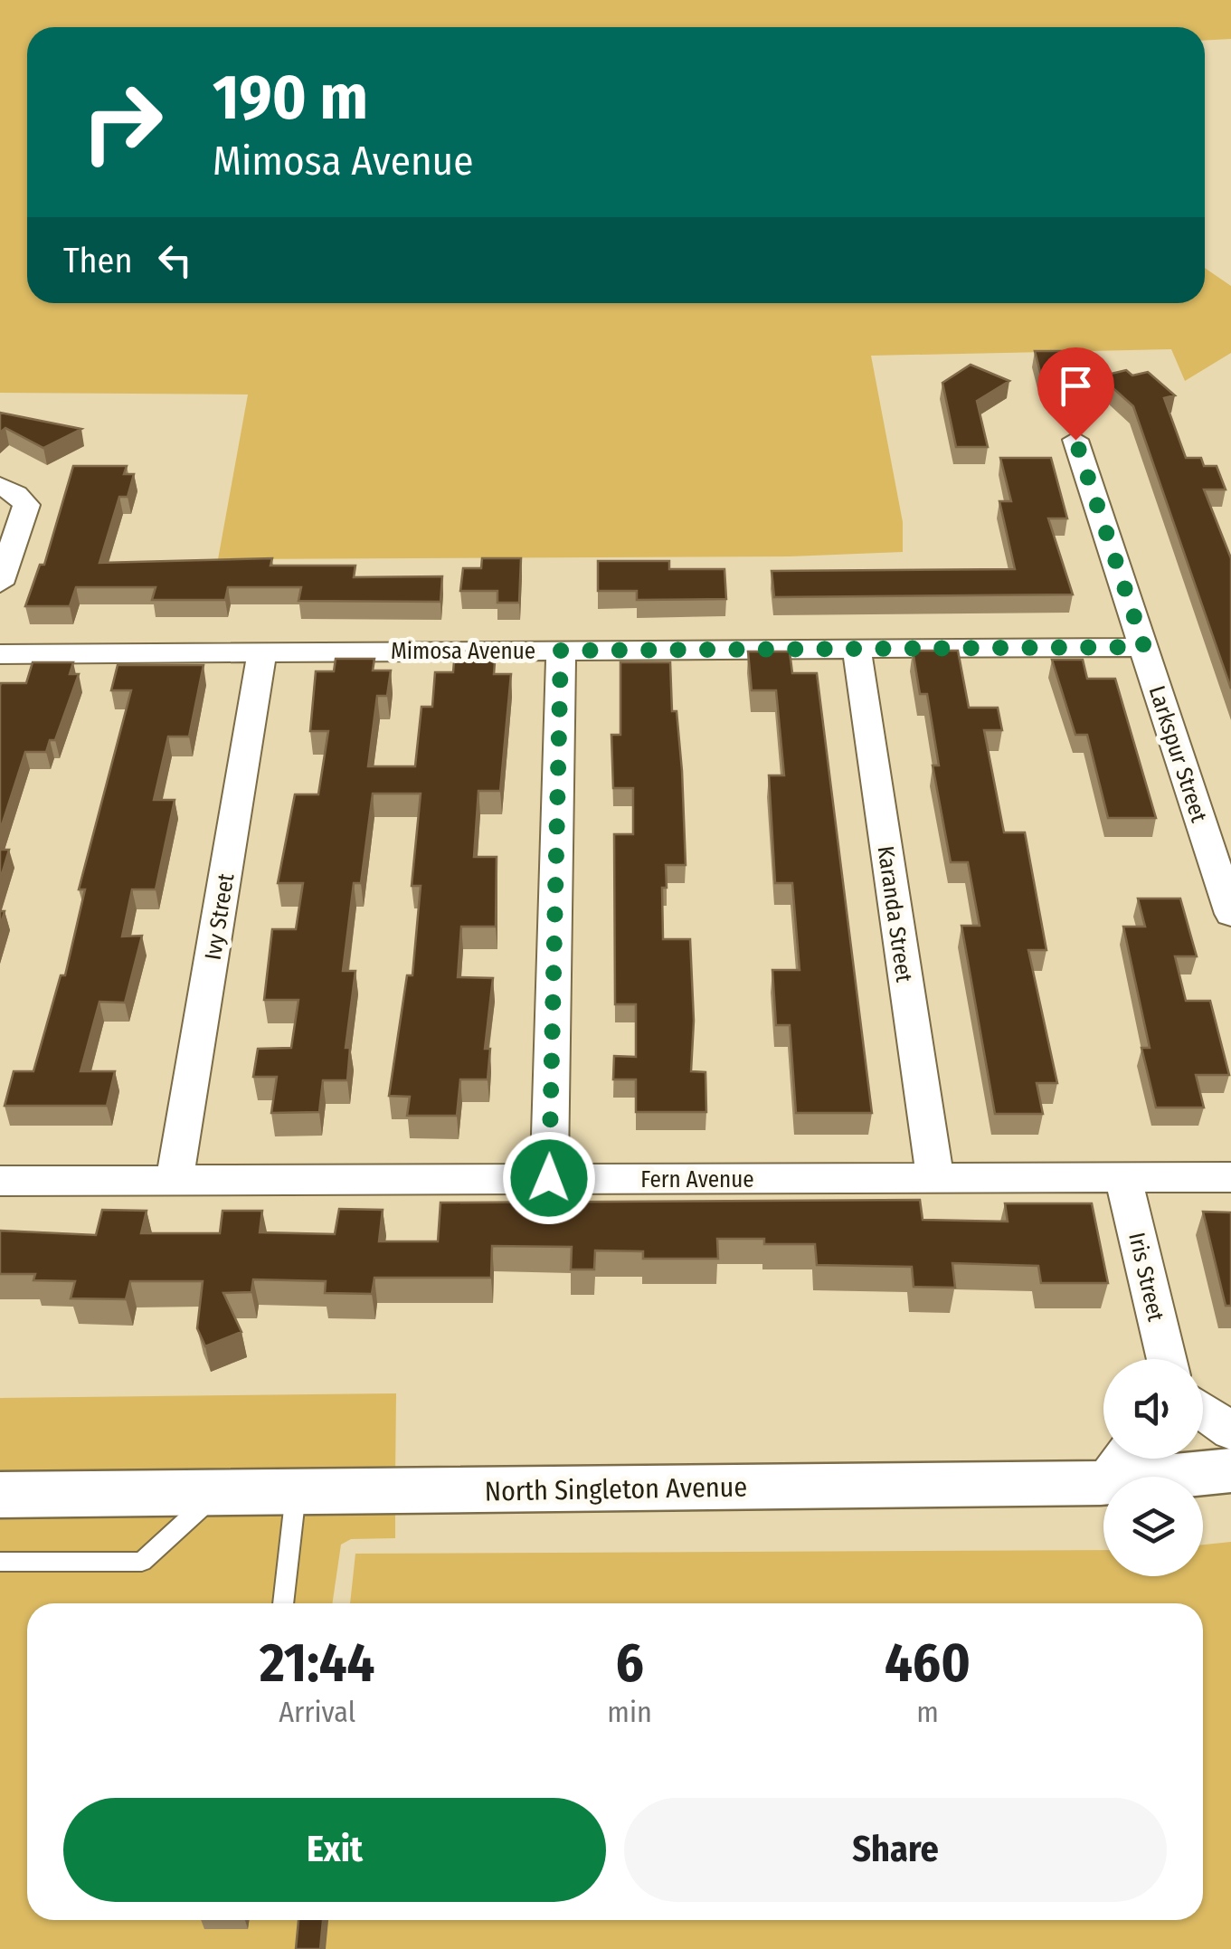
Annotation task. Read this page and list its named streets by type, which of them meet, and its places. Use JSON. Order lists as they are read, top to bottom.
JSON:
{
  "streets": {
    "street": [
      "Mimosa Avenue",
      "Larkspur Street",
      "Karanda Street",
      "Ivy Street",
      "Fern Avenue",
      "Iris Street",
      "North Singleton Avenue"
    ]
  },
  "crossings": [
    ["Mimosa Avenue", "Larkspur Street"],
    ["Mimosa Avenue", "Karanda Street"],
    ["Mimosa Avenue", "Ivy Street"],
    ["Karanda Street", "Fern Avenue"],
    ["Ivy Street", "Fern Avenue"],
    ["Fern Avenue", "Iris Street"]
  ],
  "page": {
    "turn": ["190 m", "Mimosa Avenue"],
    "then": "Then",
    "eta": [
      "21:44",
      "Arrival",
      "6",
      "min",
      "460",
      "m"
    ],
    "buttons": ["Exit", "Share"]
  }
}
